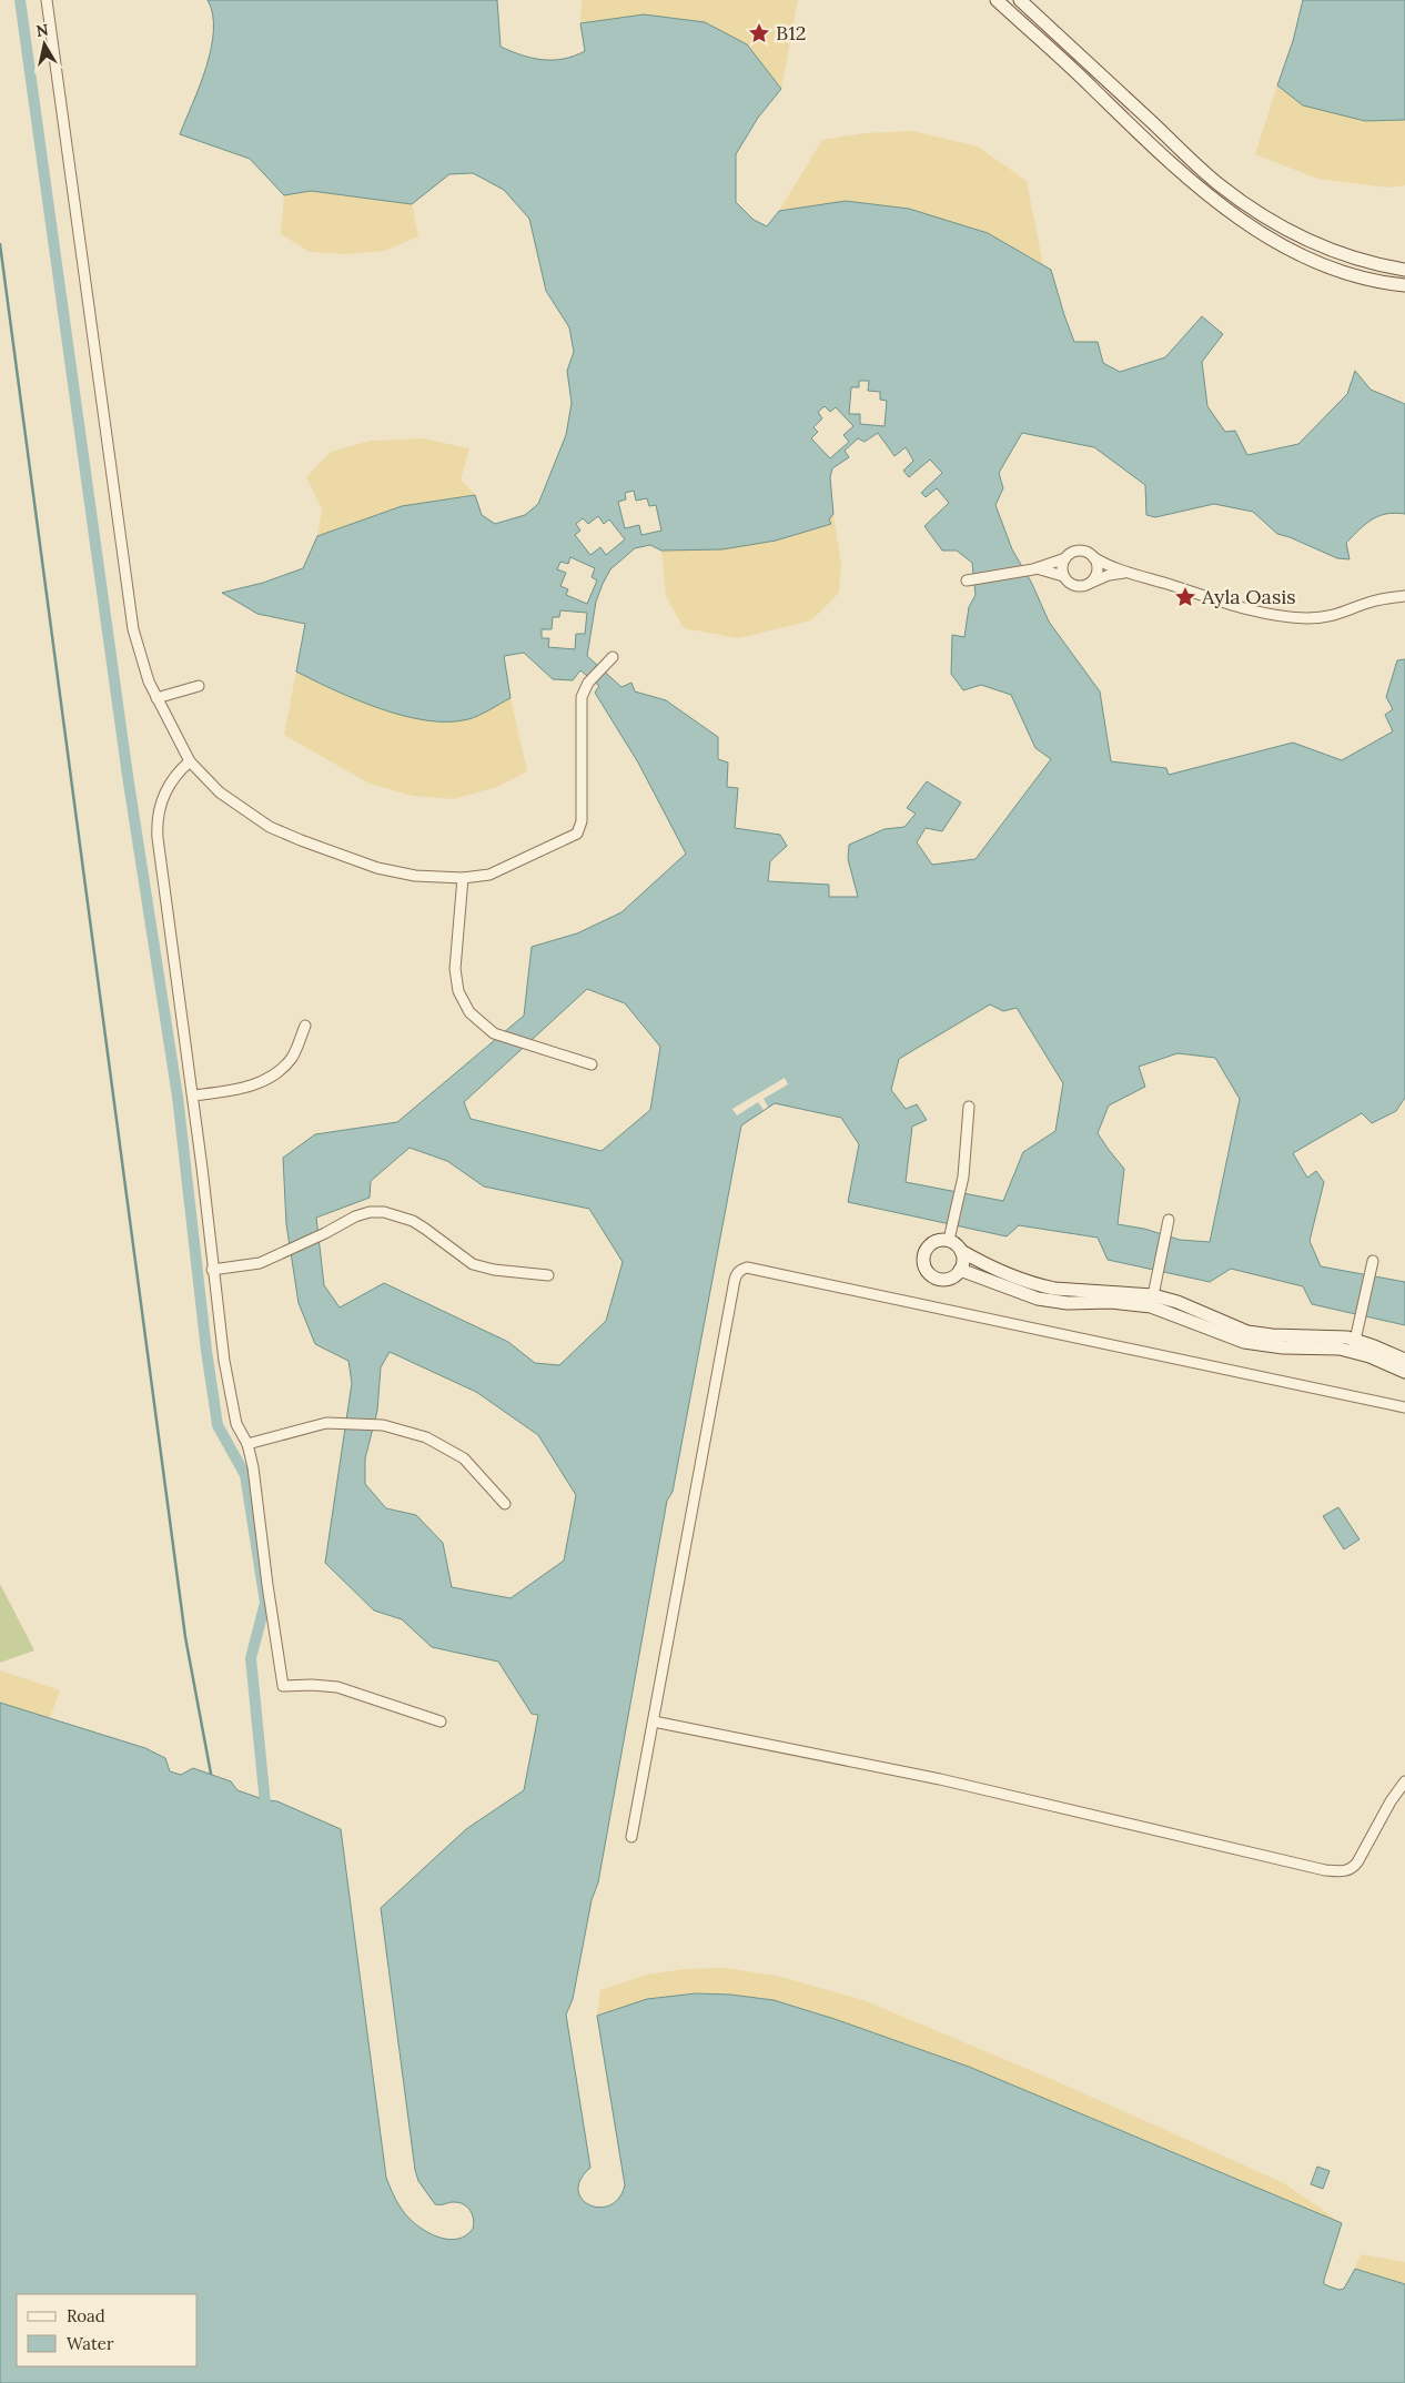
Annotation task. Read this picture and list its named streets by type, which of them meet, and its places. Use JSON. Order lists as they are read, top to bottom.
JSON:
{
  "places": {
    "place": ["B12", "Ayla Oasis"]
  },
  "legend": ["Road", "Water"],
  "north": "top"
}
